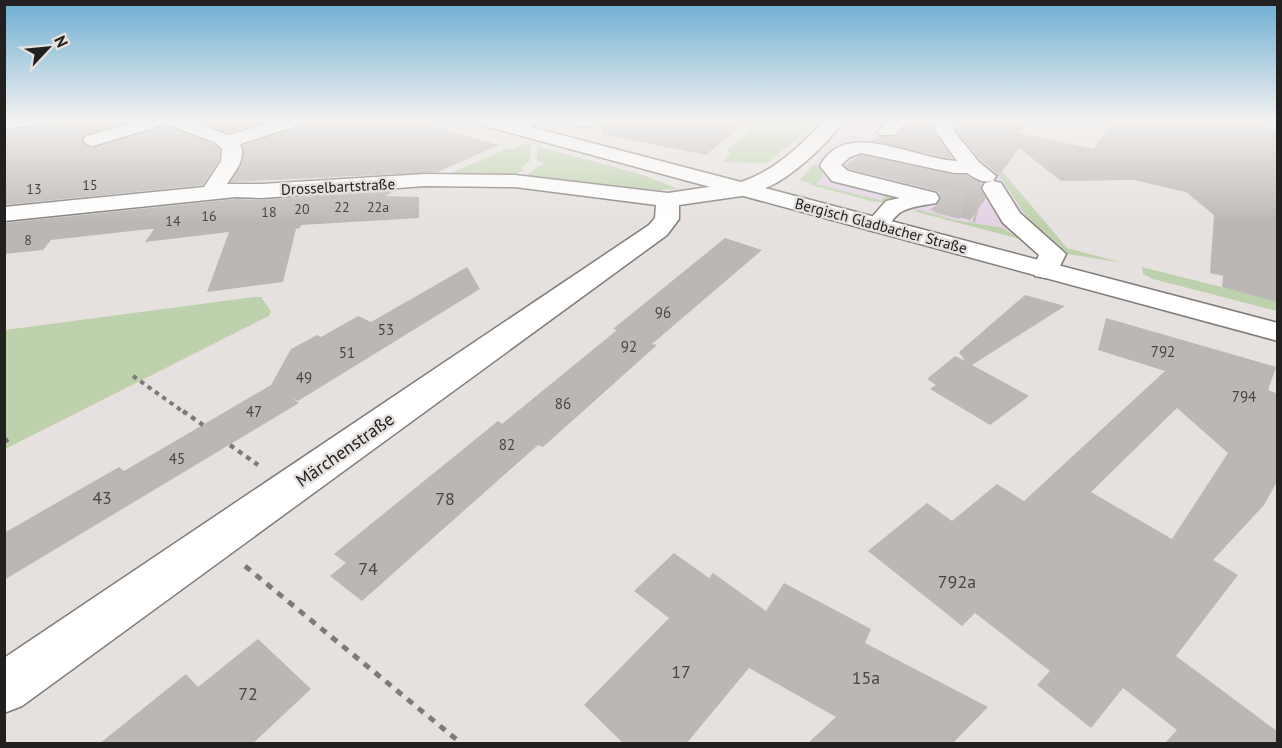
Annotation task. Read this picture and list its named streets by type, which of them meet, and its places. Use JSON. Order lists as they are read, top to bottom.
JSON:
{
  "streets": {
    "street": ["Drosselbartstraße", "Bergisch Gladbacher Straße", "Märchenstraße"]
  },
  "crossings": [
    ["Drosselbartstraße", "Bergisch Gladbacher Straße"],
    ["Drosselbartstraße", "Märchenstraße"]
  ],
  "house_numbers": [
    "15",
    "13",
    "22",
    "22a",
    "20",
    "18",
    "16",
    "14",
    "8",
    "96",
    "53",
    "92",
    "792",
    "51",
    "49",
    "794",
    "86",
    "47",
    "82",
    "45",
    "43",
    "78",
    "74",
    "792a",
    "17",
    "15a",
    "72"
  ],
  "north": "top right"
}
